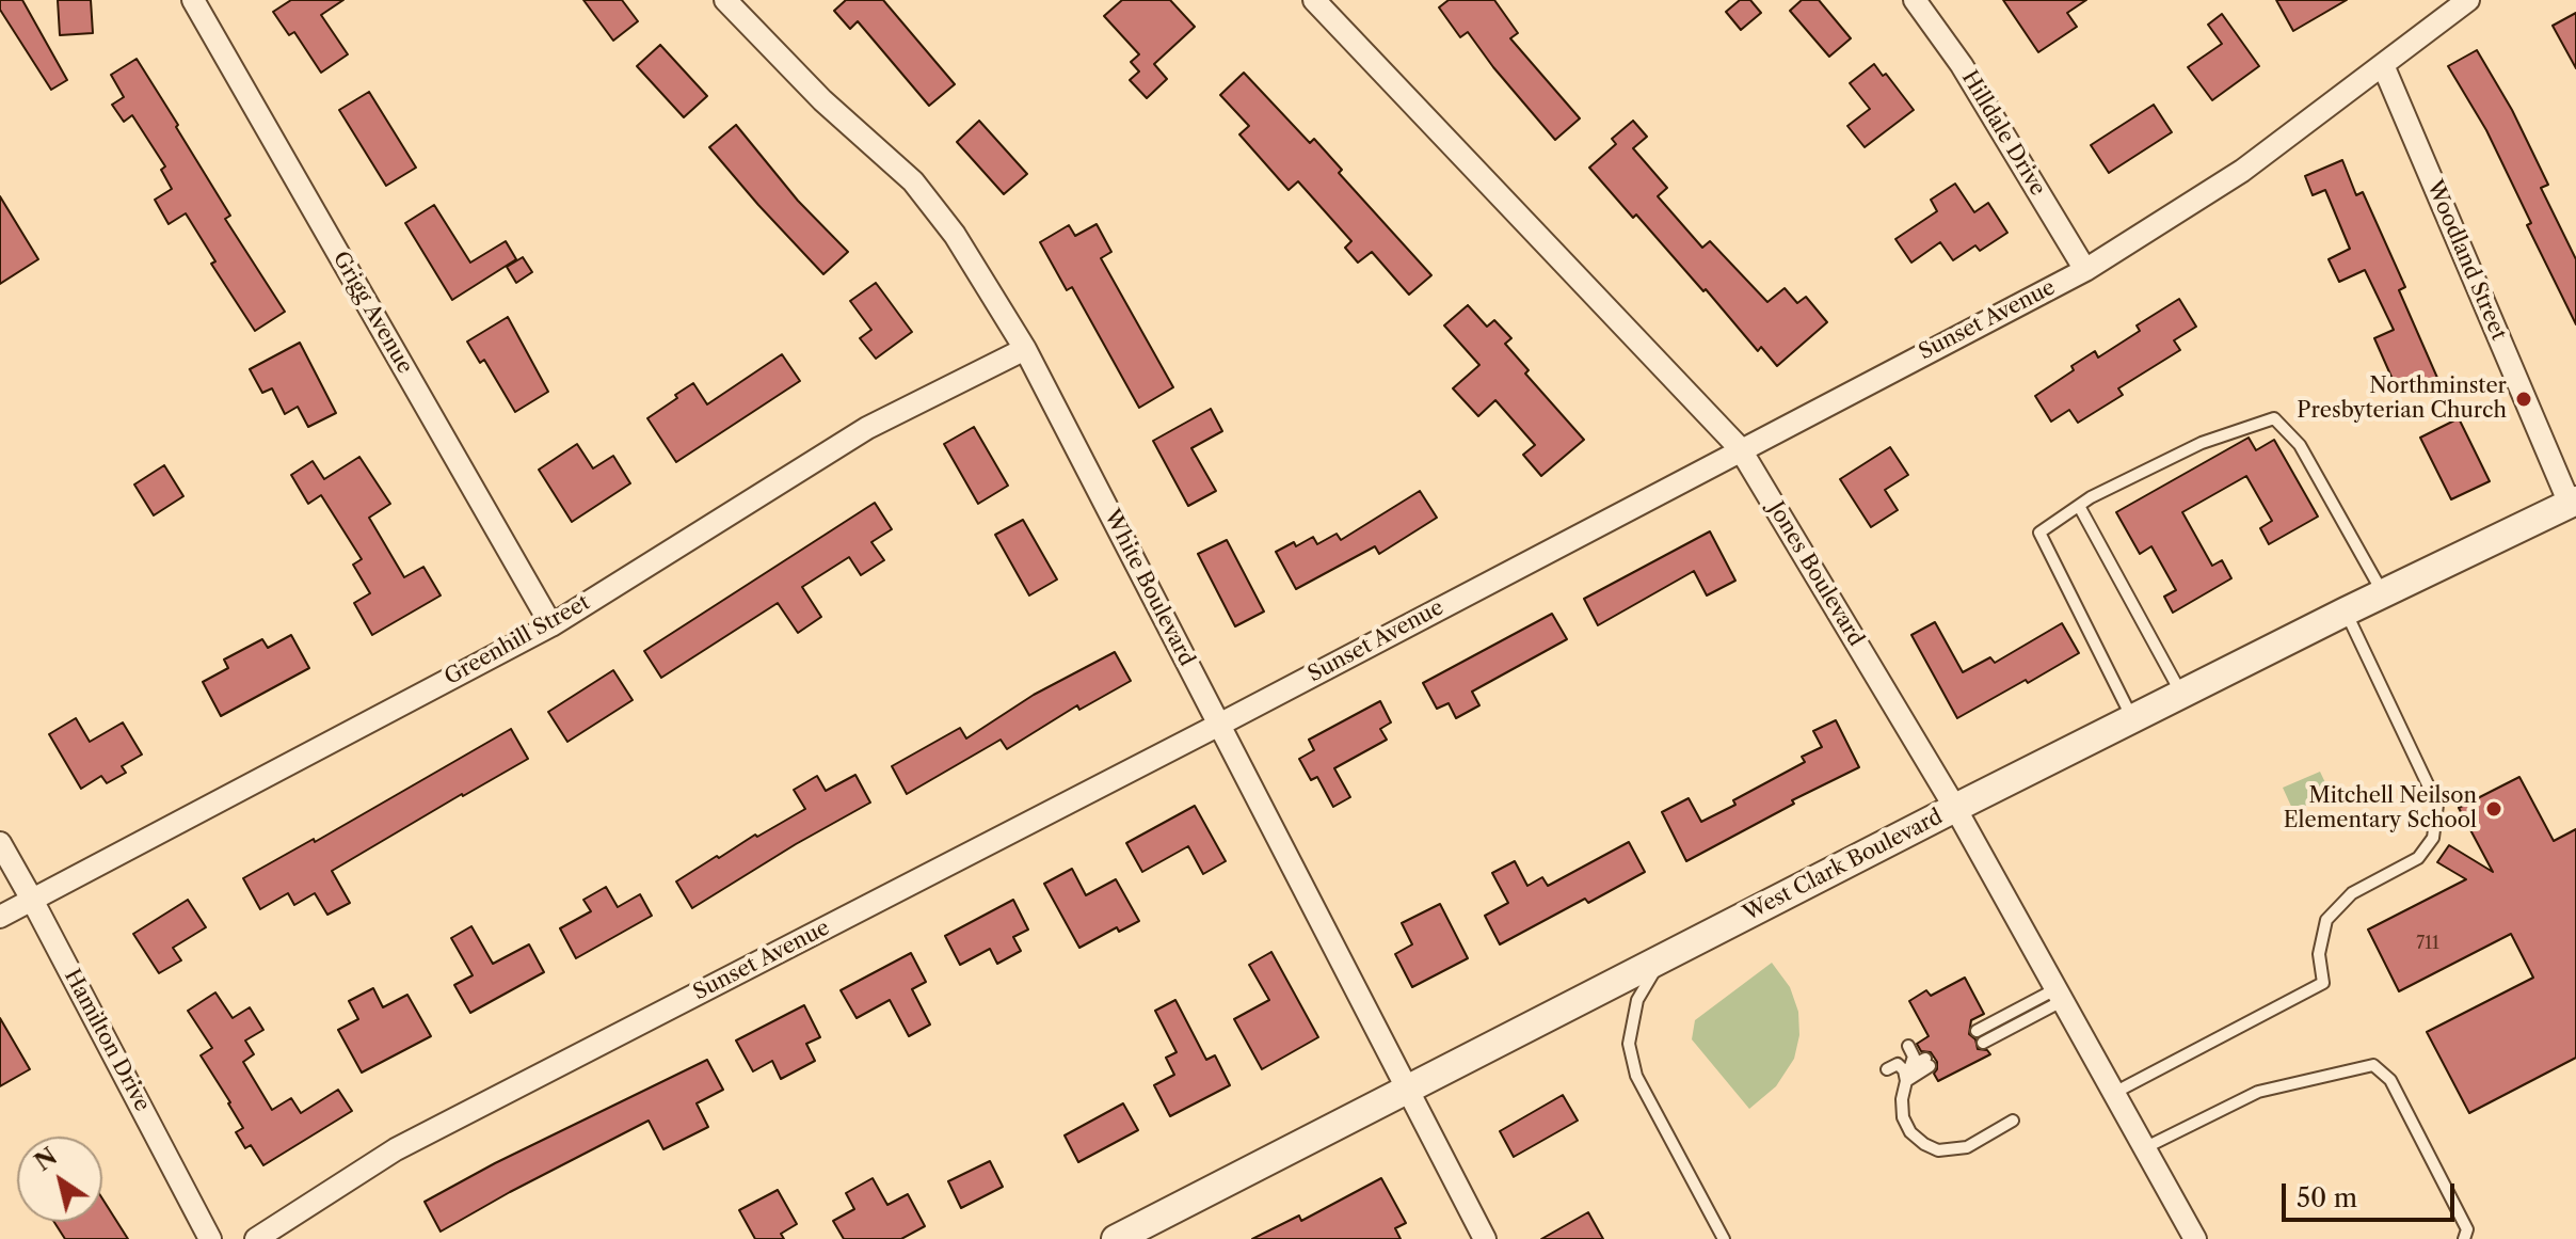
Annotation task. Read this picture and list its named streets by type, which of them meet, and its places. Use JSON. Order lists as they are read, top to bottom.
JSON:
{
  "streets": {
    "street": [
      "Hilldale Drive",
      "Woodland Street",
      "Grigg Avenue",
      "Sunset Avenue",
      "Jones Boulevard",
      "White Boulevard",
      "Greenhill Street",
      "West Clark Boulevard",
      "Hamilton Drive"
    ]
  },
  "crossings": [
    ["Hilldale Drive", "Sunset Avenue"],
    ["Woodland Street", "Sunset Avenue"],
    ["Woodland Street", "West Clark Boulevard"],
    ["Grigg Avenue", "Greenhill Street"],
    ["Sunset Avenue", "Jones Boulevard"],
    ["Sunset Avenue", "White Boulevard"],
    ["Jones Boulevard", "West Clark Boulevard"],
    ["White Boulevard", "Greenhill Street"],
    ["White Boulevard", "West Clark Boulevard"],
    ["Greenhill Street", "Hamilton Drive"]
  ],
  "places": ["Northminster Presbyterian Church", "Mitchell Neilson Elementary School"],
  "house_numbers": ["711"],
  "scale_bar": "50 m",
  "north": "top left"
}
